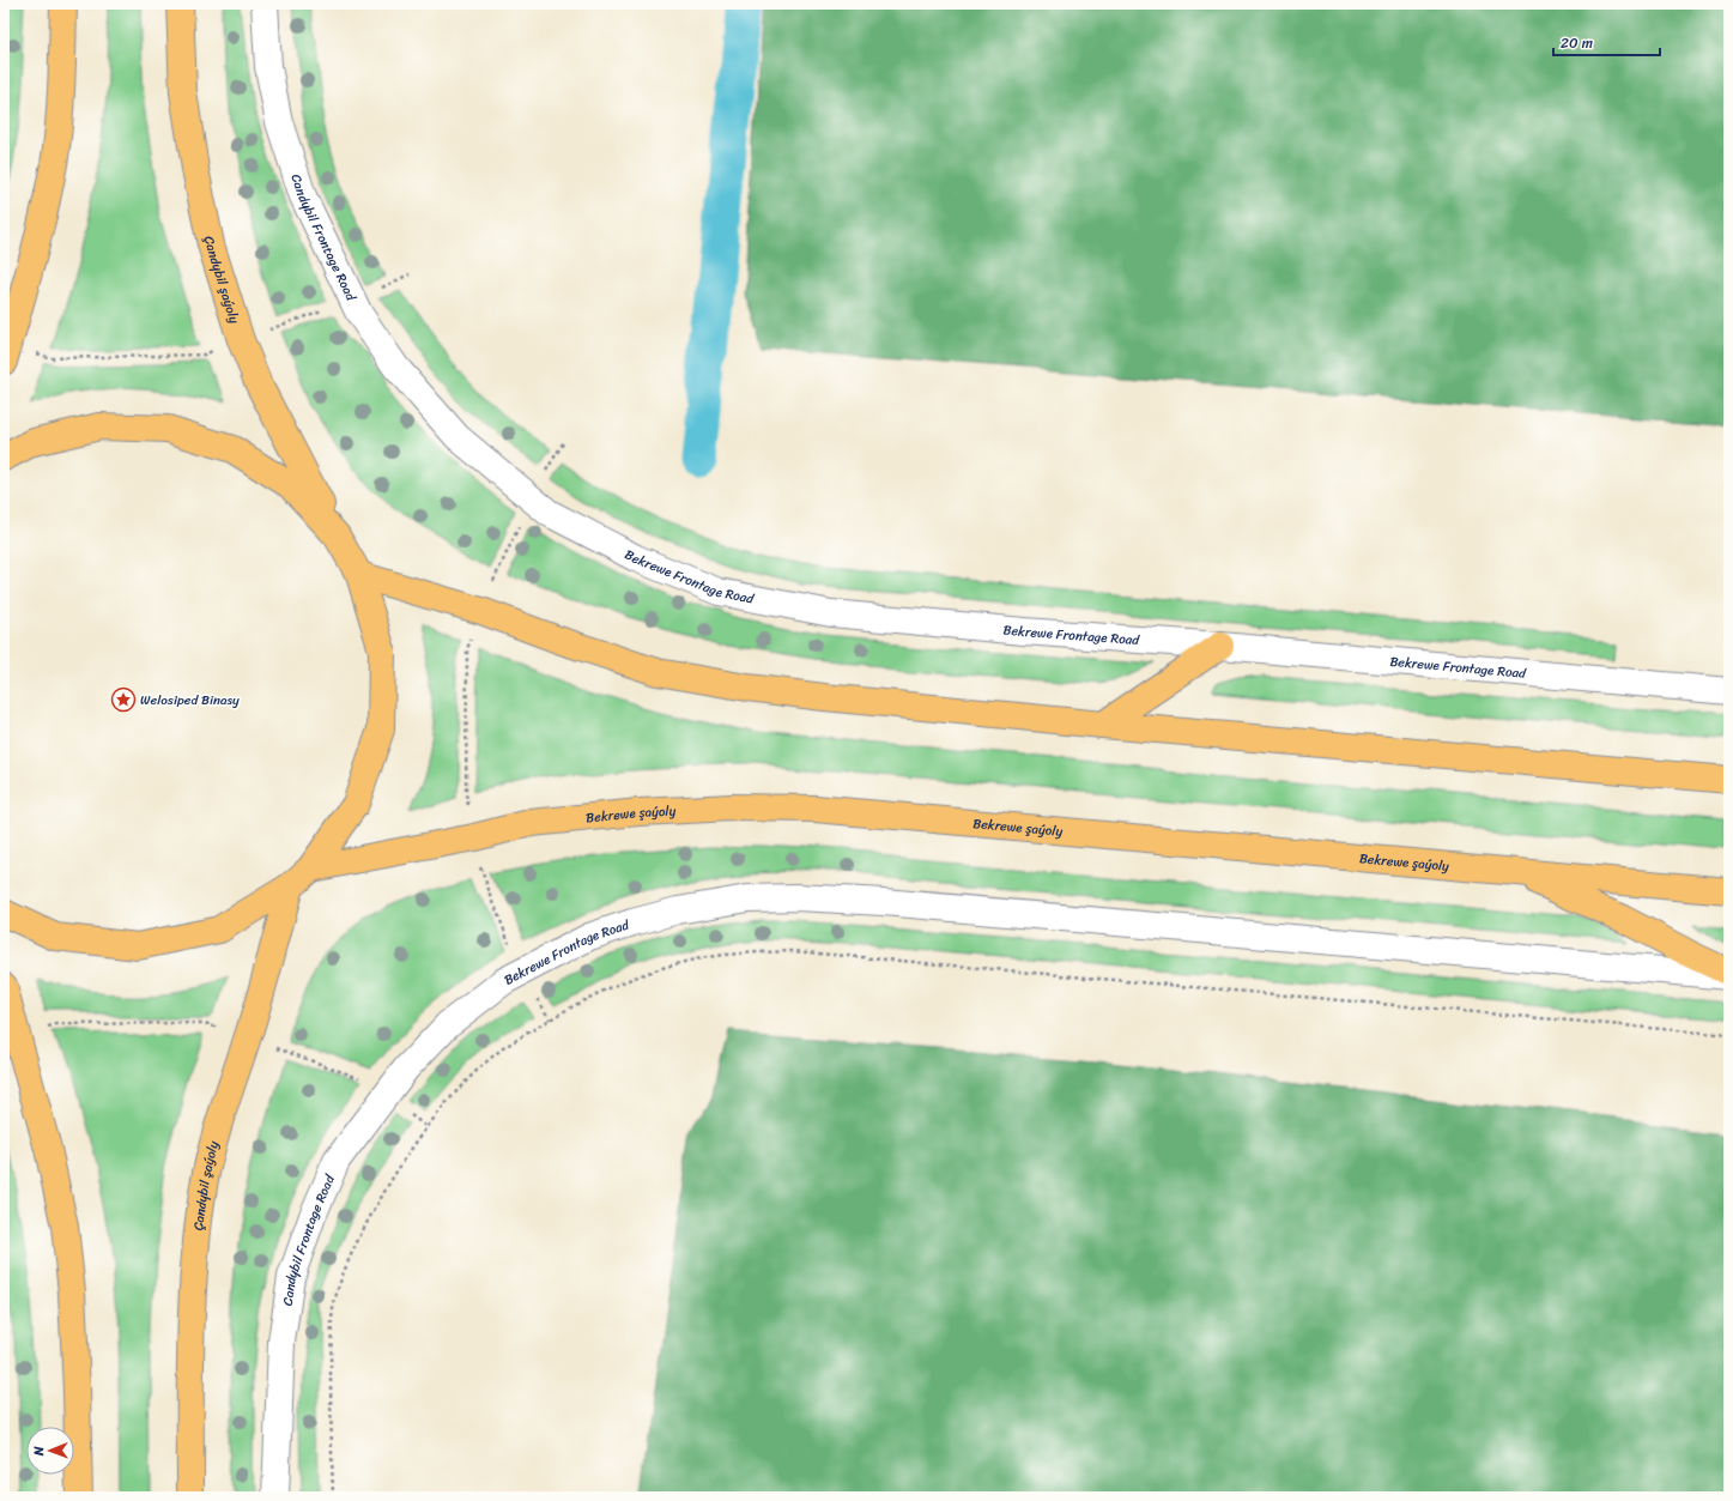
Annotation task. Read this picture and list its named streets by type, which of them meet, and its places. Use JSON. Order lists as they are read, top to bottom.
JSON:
{
  "streets": {
    "main road": ["Çandybil şaýoly", "Bekrewe şaýoly"],
    "street": ["Candybil Frontage Road", "Bekrewe Frontage Road"]
  },
  "crossings": [
    ["Candybil Frontage Road", "Bekrewe Frontage Road"]
  ],
  "places": {
    "place": ["Welosiped Binasy"]
  },
  "scale_bar": "20 m",
  "north": "left"
}
